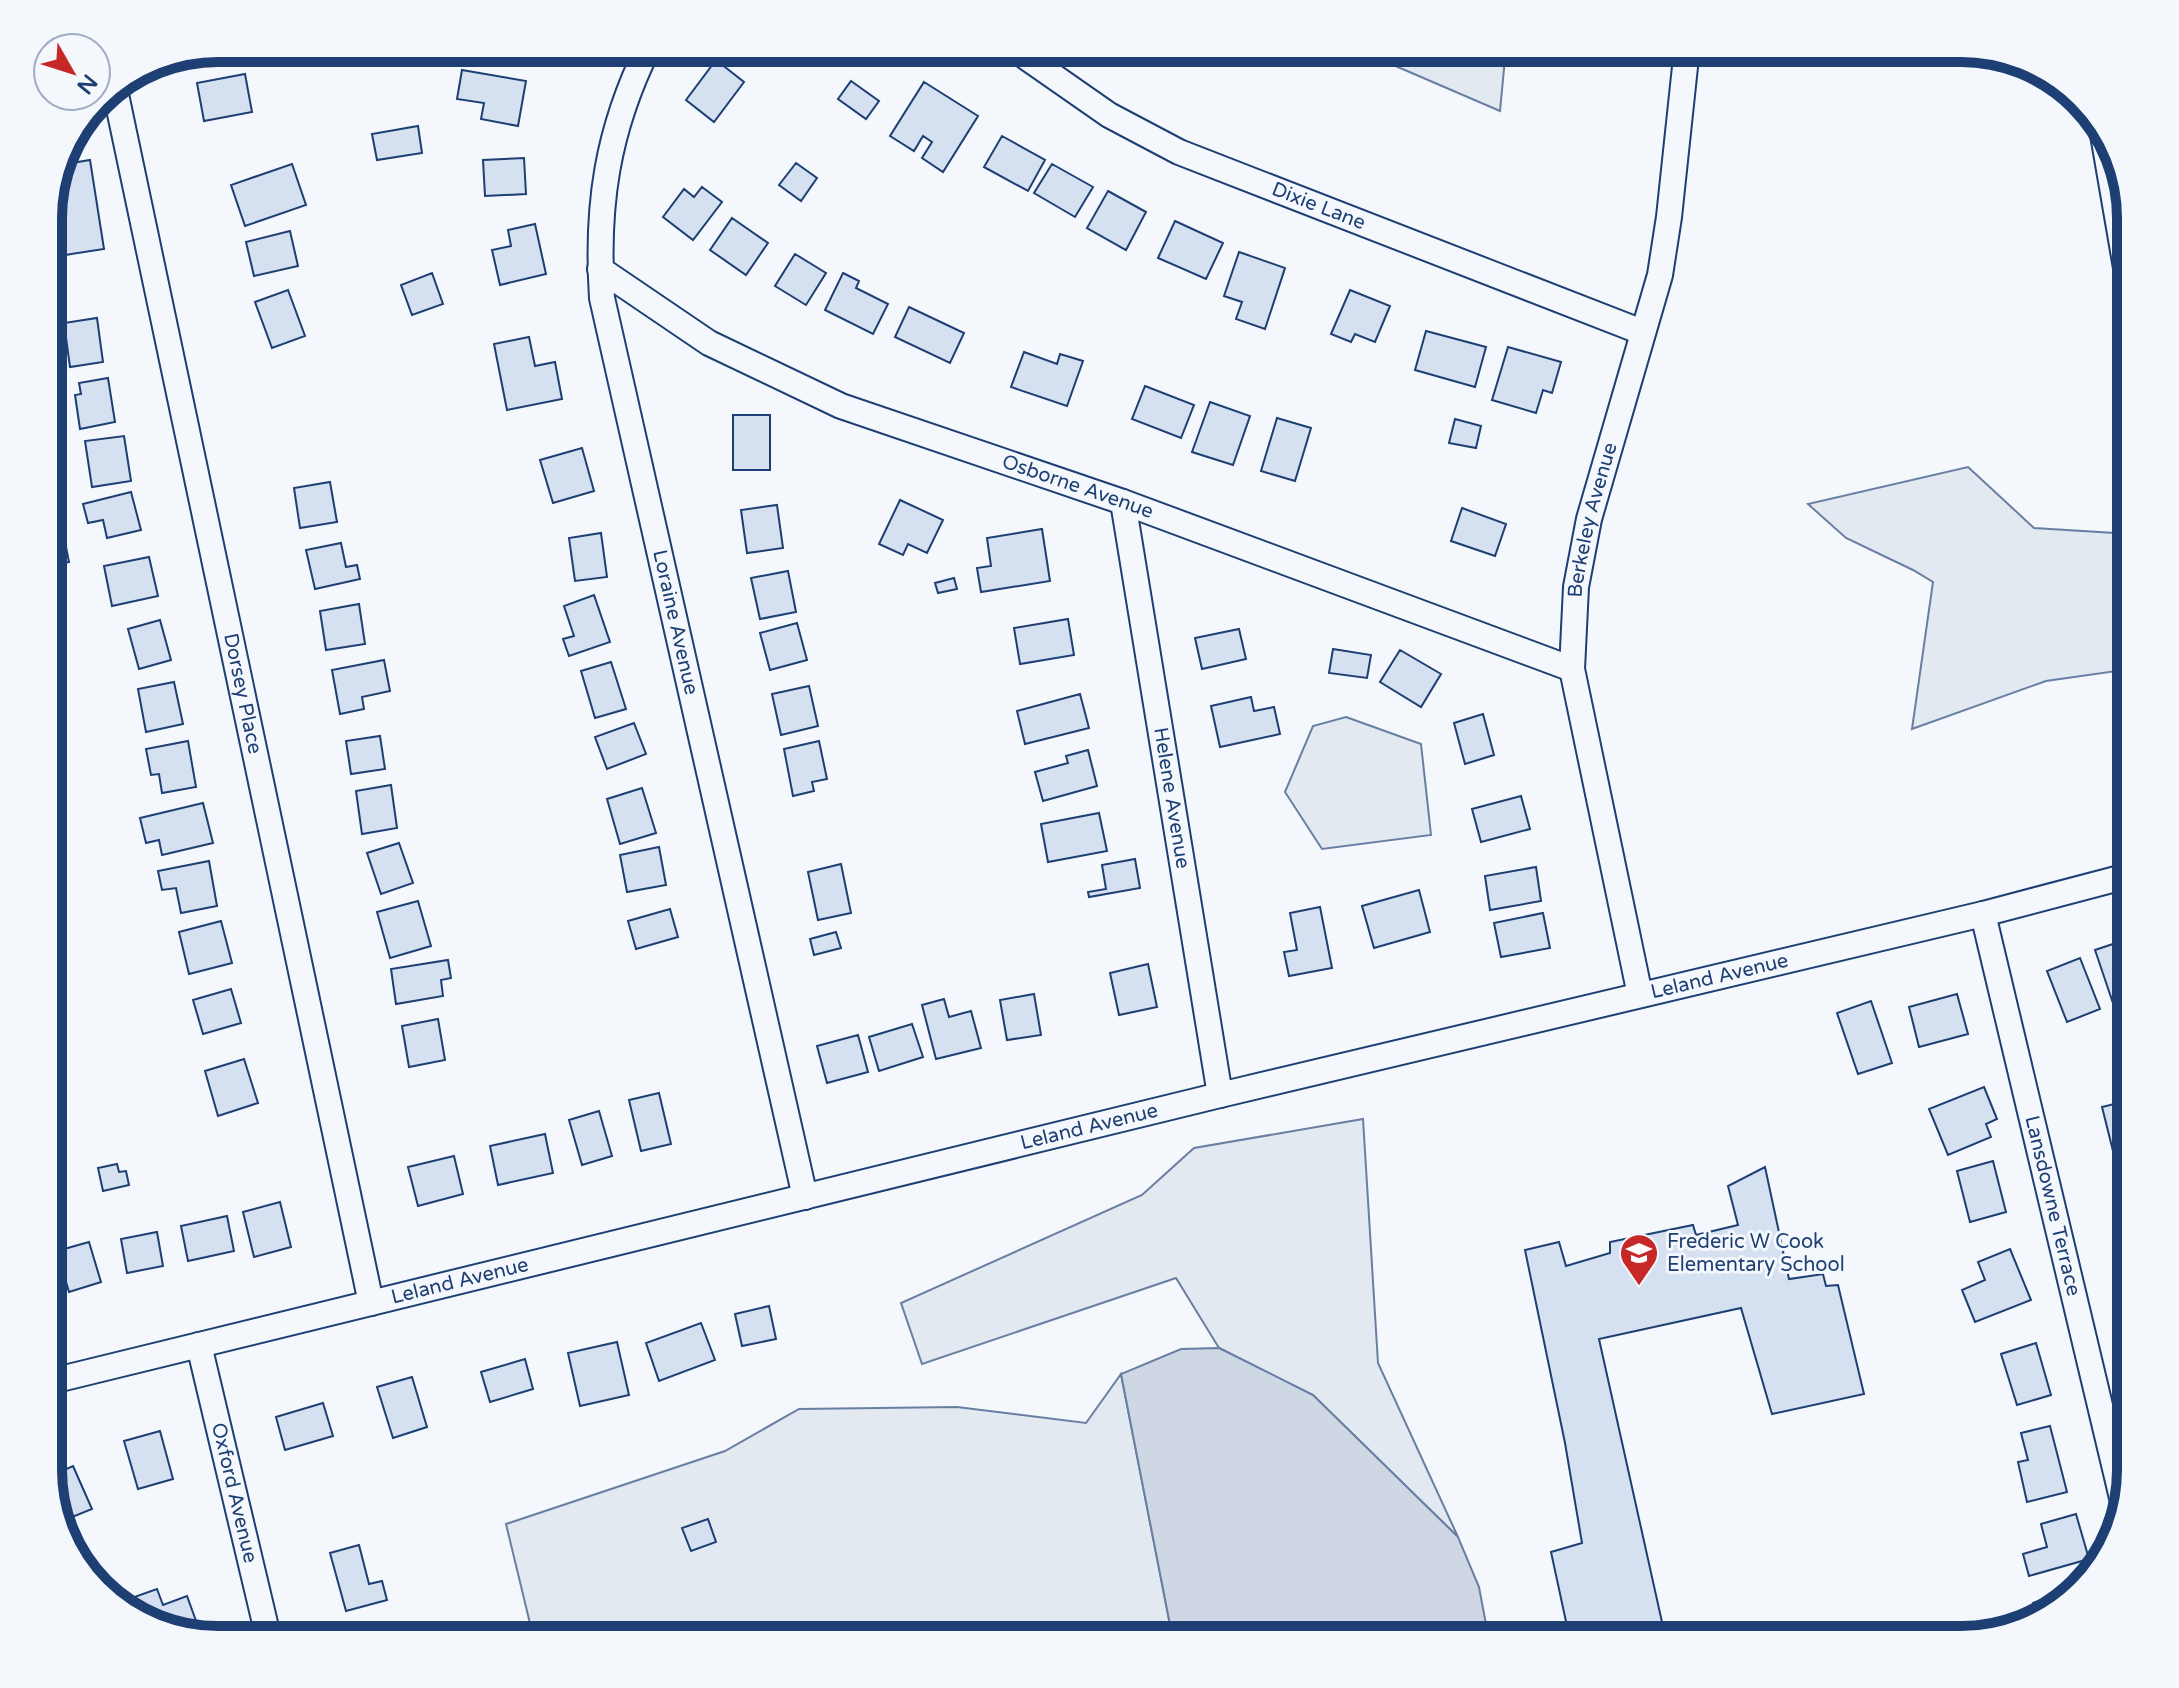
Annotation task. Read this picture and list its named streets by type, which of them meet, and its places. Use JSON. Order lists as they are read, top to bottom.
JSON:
{
  "streets": {
    "street": [
      "Dixie Lane",
      "Osborne Avenue",
      "Berkeley Avenue",
      "Loraine Avenue",
      "Dorsey Place",
      "Helene Avenue",
      "Leland Avenue",
      "Lansdowne Terrace",
      "Oxford Avenue"
    ]
  },
  "crossings": [
    ["Dixie Lane", "Berkeley Avenue"],
    ["Osborne Avenue", "Berkeley Avenue"],
    ["Osborne Avenue", "Loraine Avenue"],
    ["Osborne Avenue", "Helene Avenue"],
    ["Berkeley Avenue", "Leland Avenue"],
    ["Loraine Avenue", "Leland Avenue"],
    ["Dorsey Place", "Leland Avenue"],
    ["Helene Avenue", "Leland Avenue"],
    ["Leland Avenue", "Lansdowne Terrace"],
    ["Leland Avenue", "Oxford Avenue"]
  ],
  "places": {
    "school or university": ["Frederic W Cook Elementary School"]
  },
  "north": "bottom right"
}
